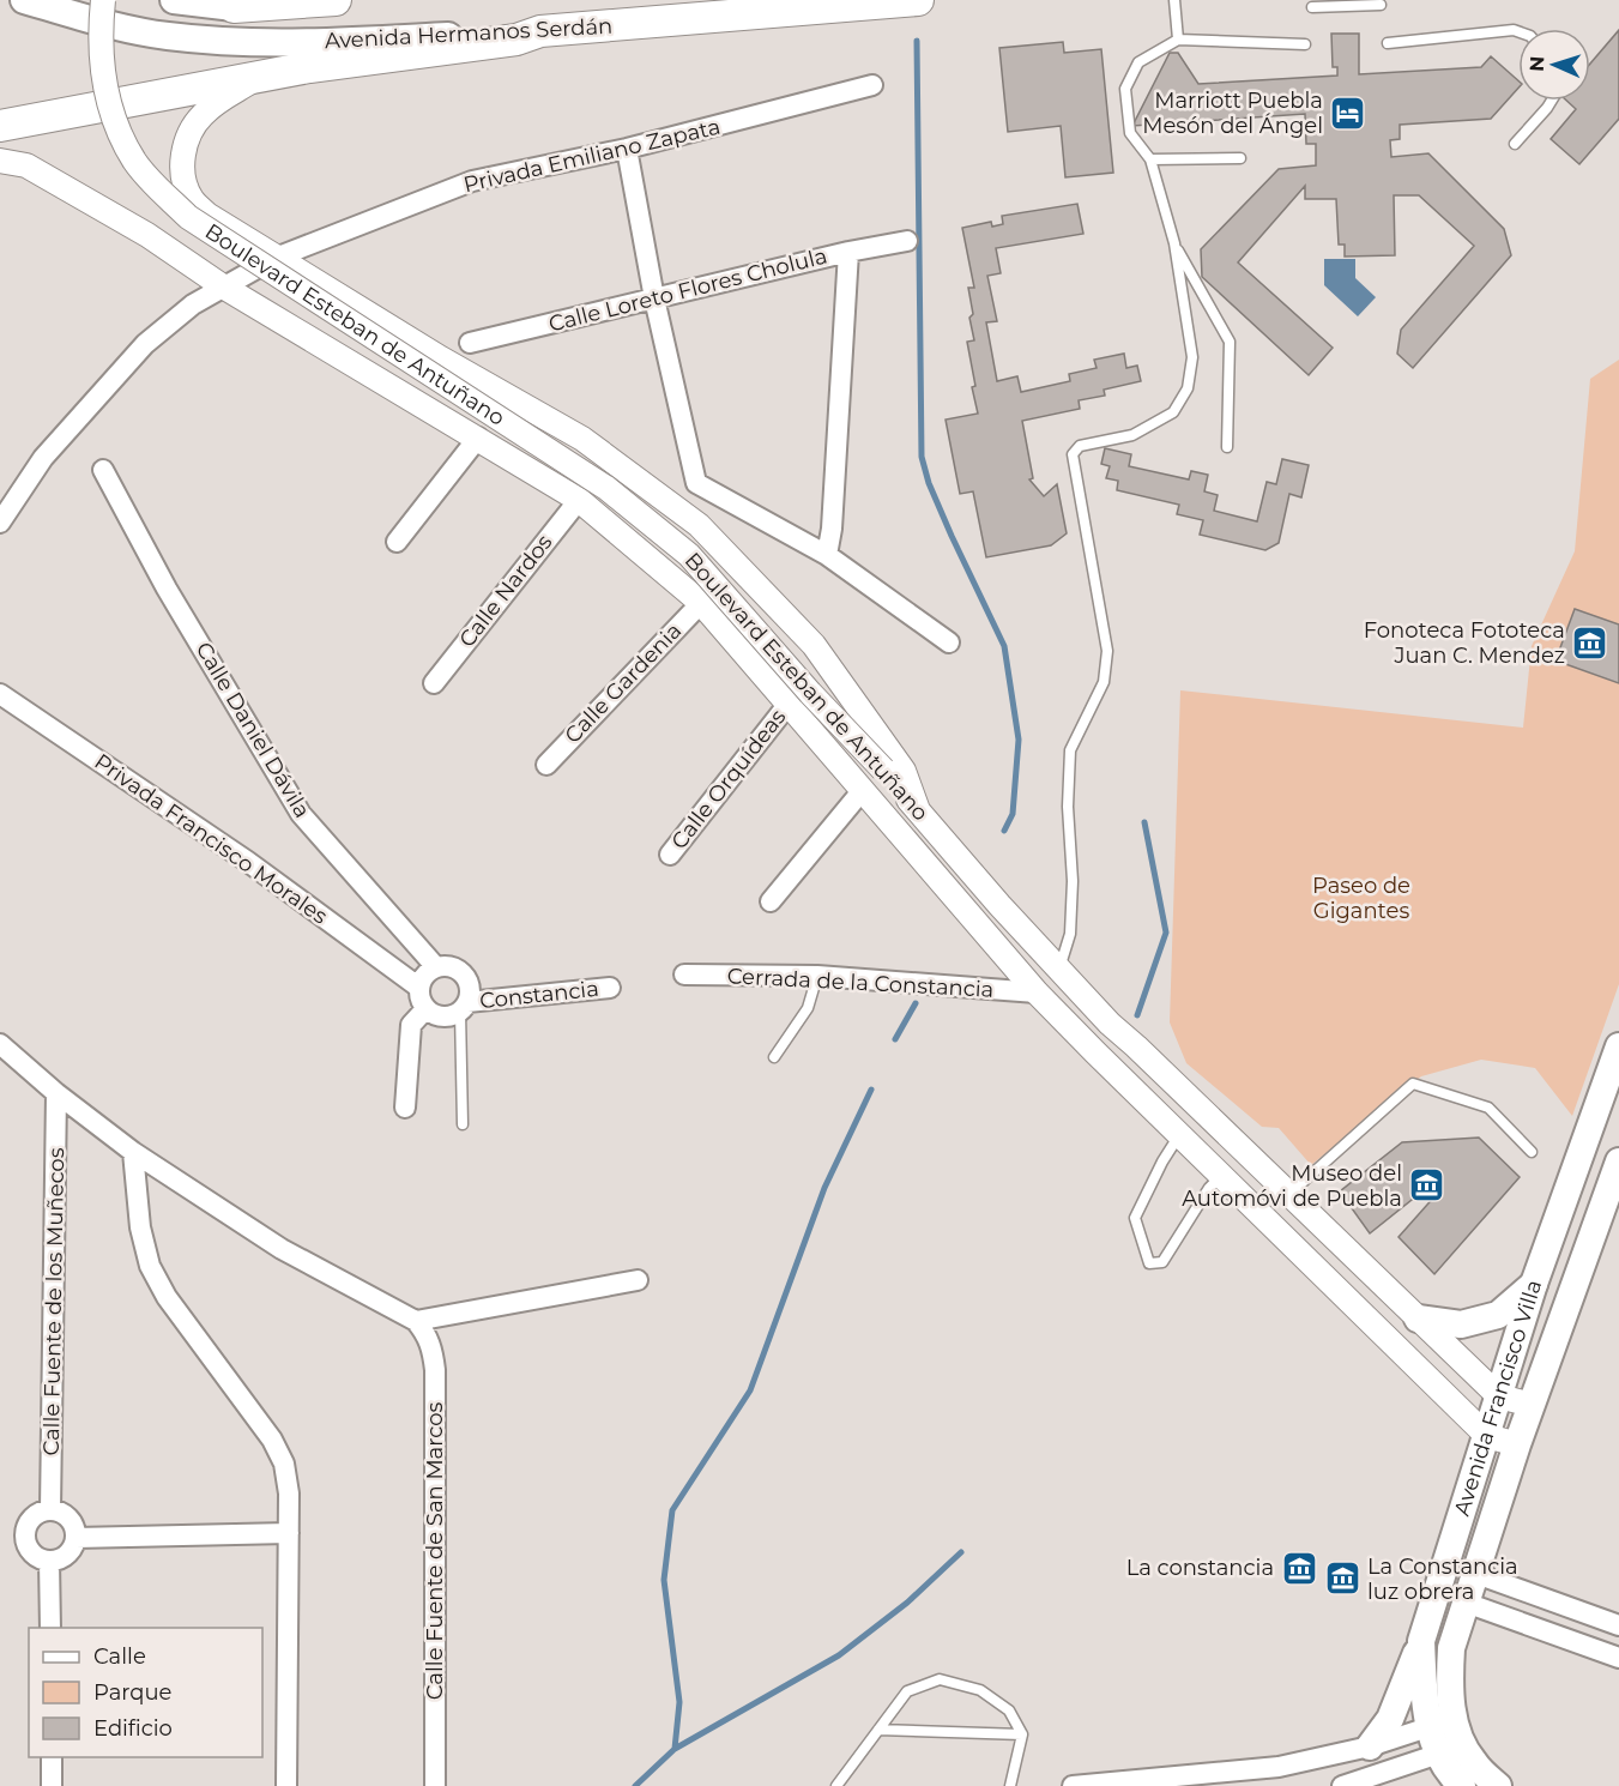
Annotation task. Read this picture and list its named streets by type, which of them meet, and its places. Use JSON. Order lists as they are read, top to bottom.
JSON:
{
  "streets": {
    "main road": ["Avenida Hermanos Serdán", "Avenida Francisco Villa"],
    "street": [
      "Privada Emiliano Zapata",
      "Calle Loreto Flores Cholula",
      "Boulevard Esteban de Antuñano",
      "Calle Nardos",
      "Calle Gardenia",
      "Calle Daniel Dávila",
      "Calle Orquídeas",
      "Privada Francisco Morales",
      "Cerrada de la Constancia",
      "Constancia",
      "Calle Fuente de los Muñecos",
      "Calle Fuente de San Marcos"
    ]
  },
  "crossings": [
    ["Privada Emiliano Zapata", "Boulevard Esteban de Antuñano"],
    ["Boulevard Esteban de Antuñano", "Calle Nardos"],
    ["Boulevard Esteban de Antuñano", "Calle Gardenia"],
    ["Boulevard Esteban de Antuñano", "Calle Orquídeas"],
    ["Boulevard Esteban de Antuñano", "Cerrada de la Constancia"],
    ["Boulevard Esteban de Antuñano", "Avenida Francisco Villa"],
    ["Calle Daniel Dávila", "Privada Francisco Morales"],
    ["Calle Daniel Dávila", "Constancia"],
    ["Privada Francisco Morales", "Constancia"]
  ],
  "parks": ["Paseo de Gigantes"],
  "places": {
    "hotel": ["Marriott Puebla Mesón del Ángel"],
    "museum": [
      "Fonoteca Fototeca Juan C. Mendez",
      "Museo del Automóvi de Puebla",
      "La constancia",
      "La Constancia luz obrera"
    ]
  },
  "legend": ["Calle", "Parque", "Edificio"],
  "north": "left"
}
